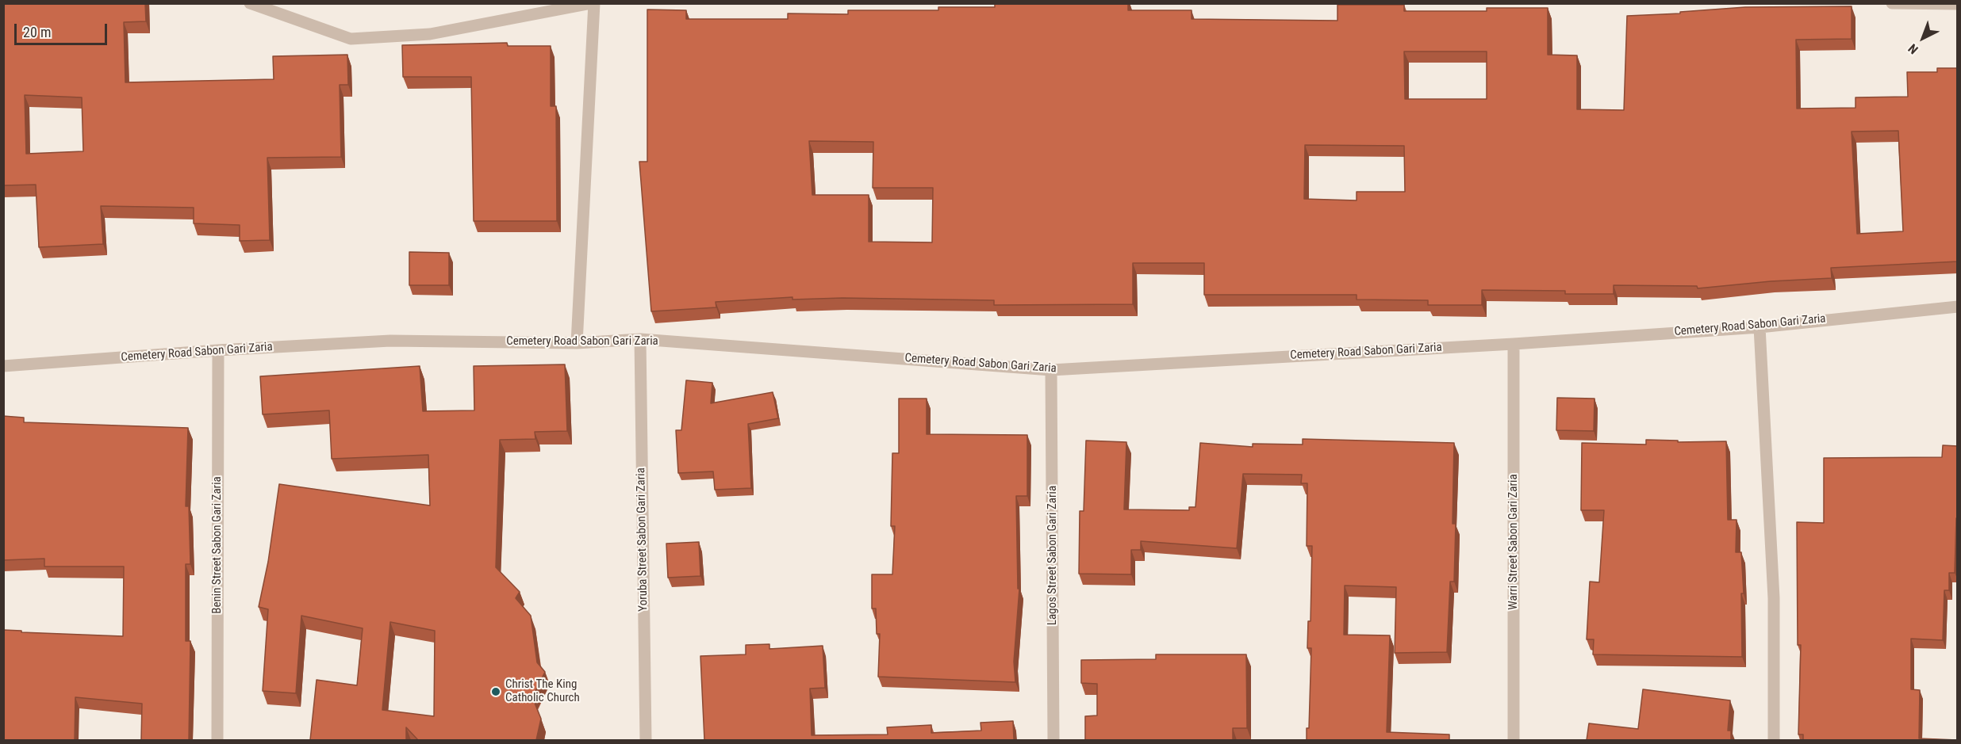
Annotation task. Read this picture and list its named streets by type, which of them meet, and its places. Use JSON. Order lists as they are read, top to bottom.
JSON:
{
  "streets": {
    "street": [
      "Cemetery Road Sabon Gari Zaria",
      "Yoruba Street Sabon Gari Zaria",
      "Warri Street Sabon Gari Zaria",
      "Benin Street Sabon Gari Zaria",
      "Lagos Street Sabon Gari Zaria"
    ]
  },
  "crossings": [
    ["Cemetery Road Sabon Gari Zaria", "Yoruba Street Sabon Gari Zaria"],
    ["Cemetery Road Sabon Gari Zaria", "Warri Street Sabon Gari Zaria"],
    ["Cemetery Road Sabon Gari Zaria", "Benin Street Sabon Gari Zaria"],
    ["Cemetery Road Sabon Gari Zaria", "Lagos Street Sabon Gari Zaria"]
  ],
  "places": ["Christ The King Catholic Church"],
  "scale_bar": "20 m",
  "north": "bottom left"
}
